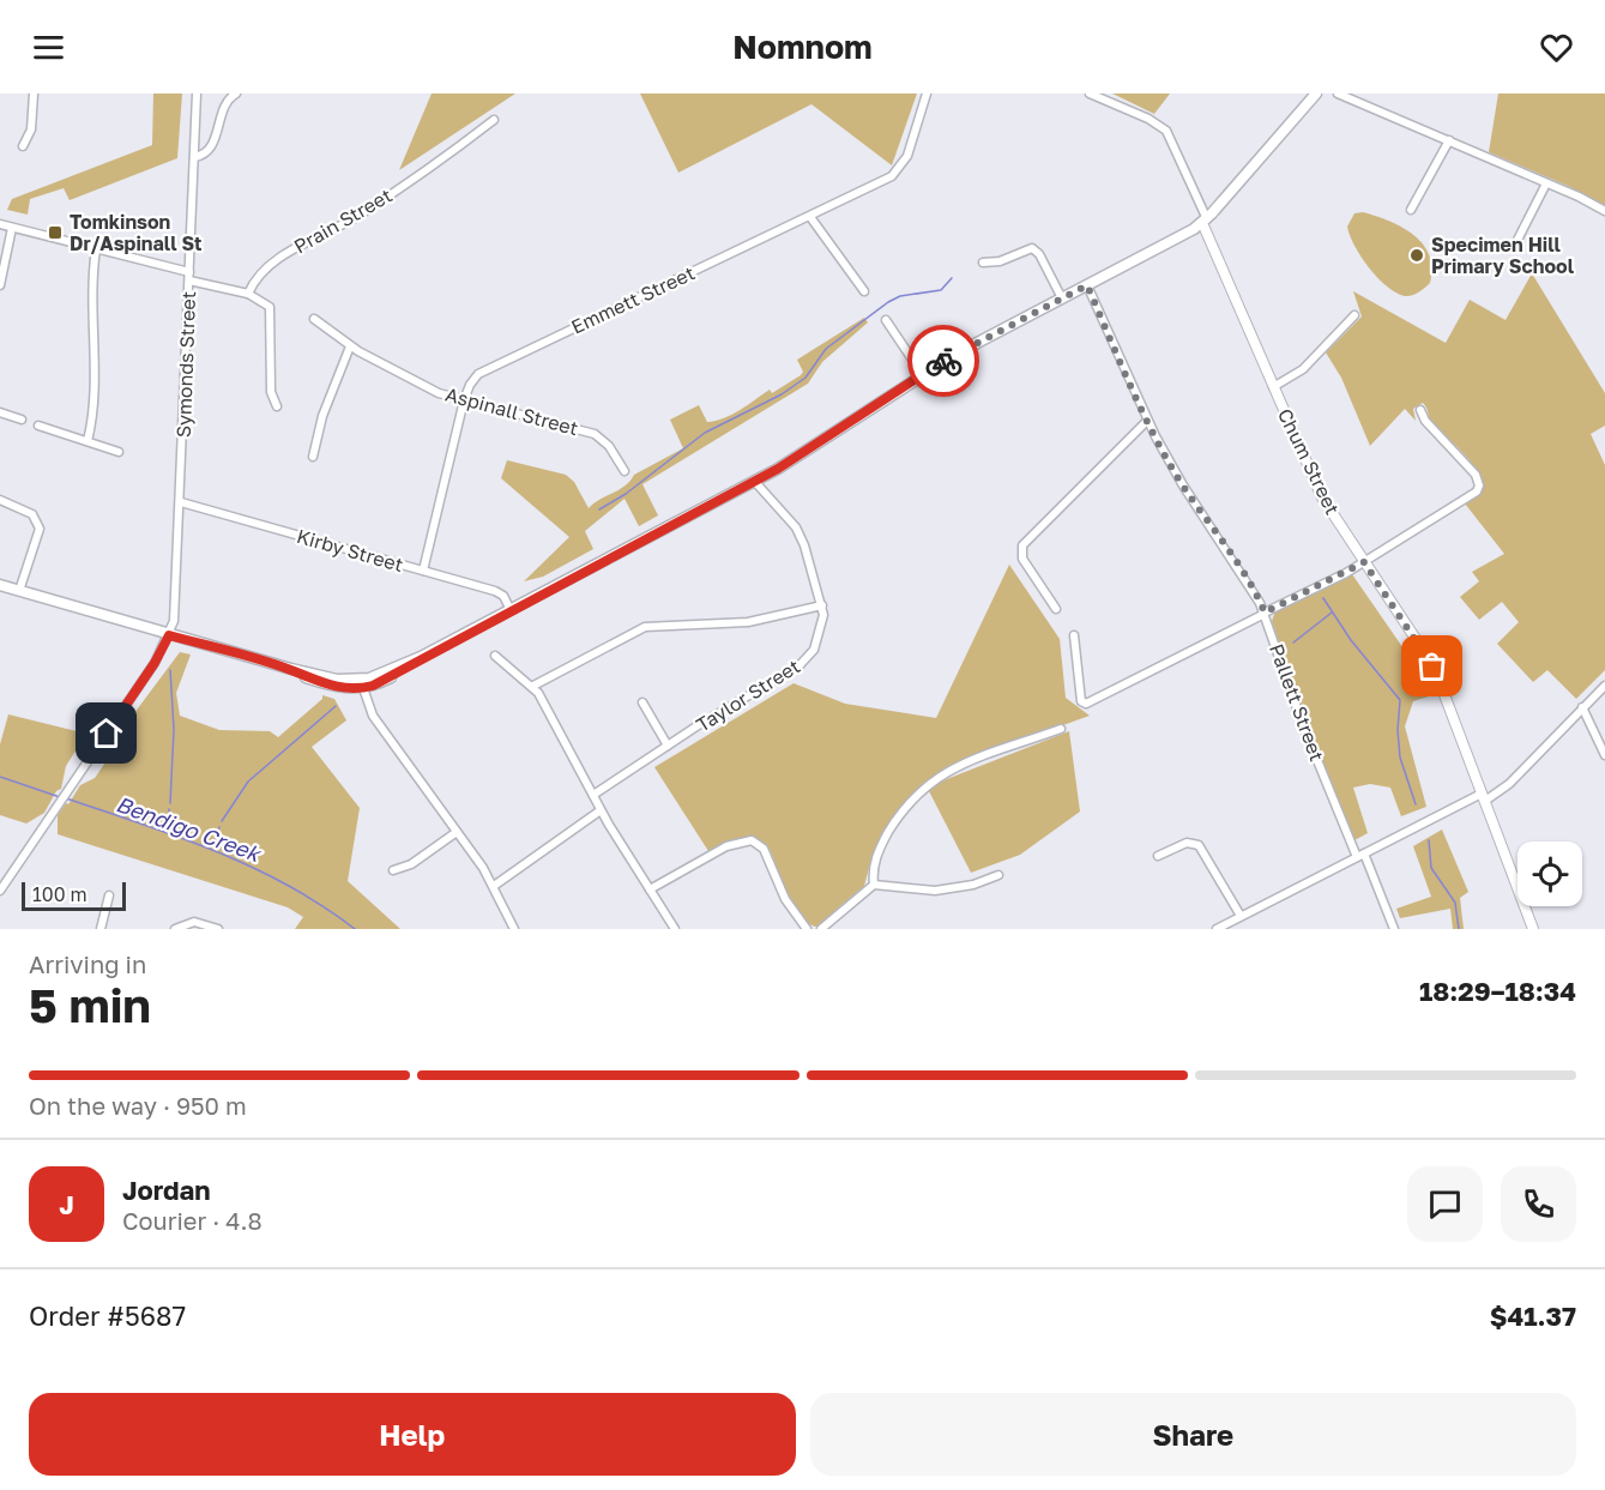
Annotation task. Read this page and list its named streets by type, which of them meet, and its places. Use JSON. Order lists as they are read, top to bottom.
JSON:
{
  "streets": {
    "street": [
      "Prain Street",
      "Emmett Street",
      "Symonds Street",
      "Aspinall Street",
      "Chum Street",
      "Kirby Street",
      "Taylor Street",
      "Pallett Street"
    ]
  },
  "crossings": [
    ["Emmett Street", "Aspinall Street"],
    ["Emmett Street", "Kirby Street"],
    ["Symonds Street", "Kirby Street"]
  ],
  "water": ["Bendigo Creek"],
  "places": {
    "transit": ["Tomkinson Dr/Aspinall St"],
    "other": ["Specimen Hill Primary School"]
  },
  "scale_bar": "100 m",
  "page": {
    "header": "Nomnom",
    "scale": "100 m",
    "heading": ["5 min", "Arriving in", "18:29–18:34"],
    "panel": [
      "Jordan",
      "Courier · 4.8",
      "Order #5687",
      "$41.37"
    ],
    "bar": "On the way · 950 m",
    "round": "J",
    "buttons": ["Help", "Share"]
  }
}
